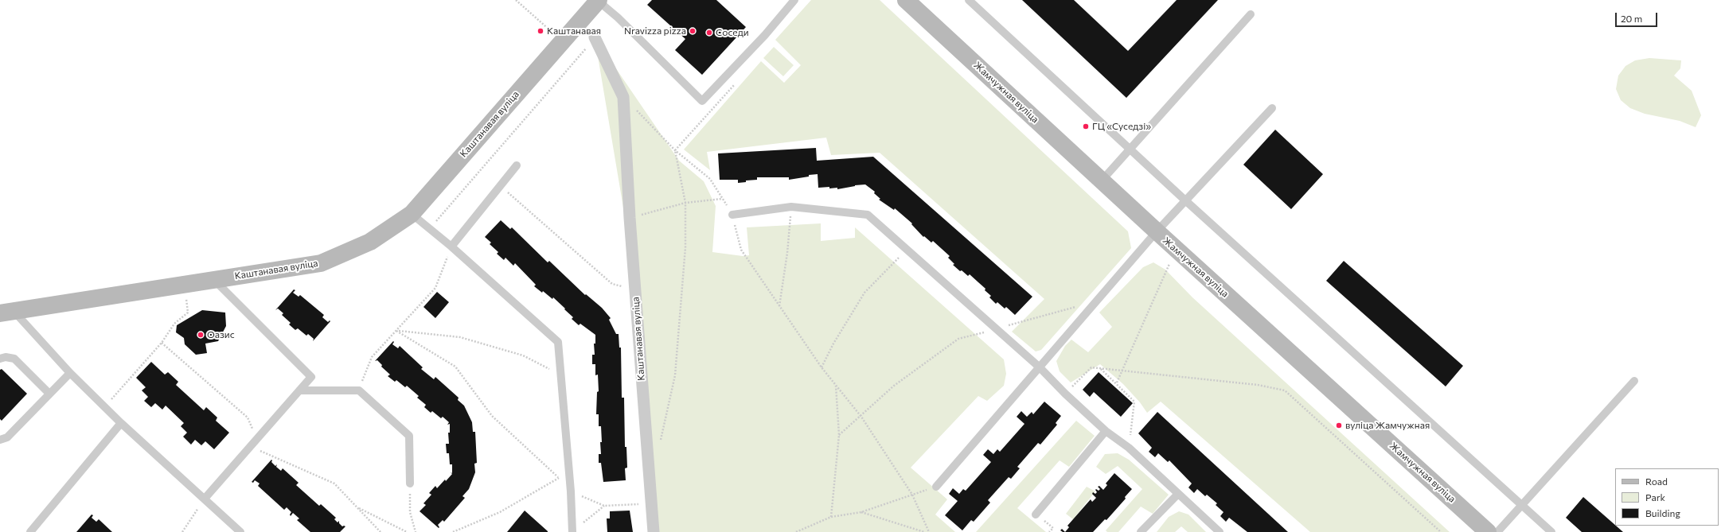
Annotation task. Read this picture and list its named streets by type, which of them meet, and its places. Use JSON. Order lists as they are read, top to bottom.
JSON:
{
  "streets": {
    "main road": ["Жамчужная вуліца", "Каштанавая вуліца"]
  },
  "places": [
    "Каштанавая",
    "Nravizza pizza",
    "Соседи",
    "ГЦ «Суседзі»",
    "Оазис",
    "вуліца Жамчужная"
  ],
  "legend": ["Road", "Park", "Building"],
  "scale_bar": "20 m"
}
